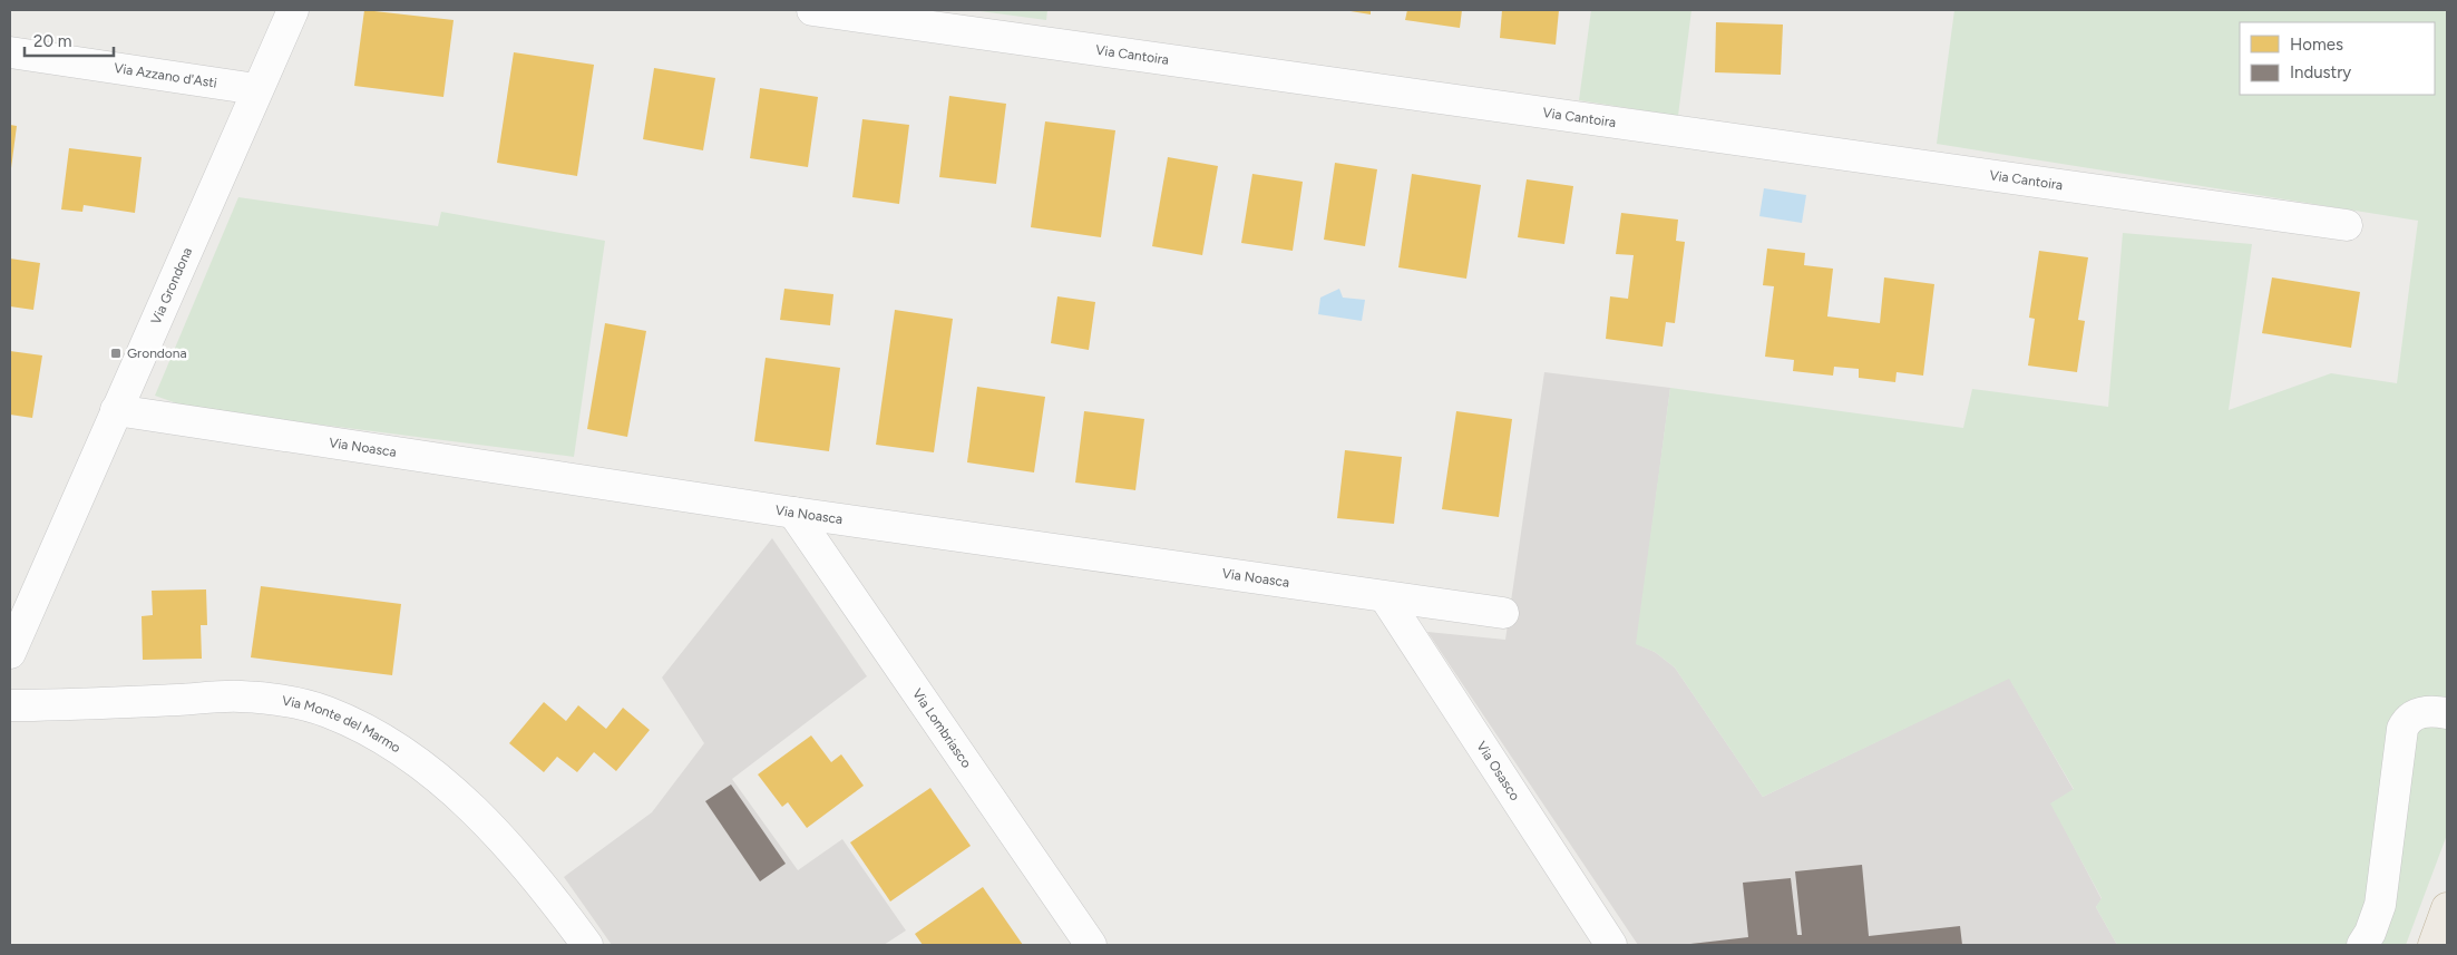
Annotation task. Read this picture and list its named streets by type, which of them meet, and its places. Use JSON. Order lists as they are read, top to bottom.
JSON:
{
  "streets": {
    "street": [
      "Via Cantoira",
      "Via Azzano d'Asti",
      "Via Grondona",
      "Via Noasca",
      "Via Monte del Marmo",
      "Via Lombriasco",
      "Via Osasco"
    ]
  },
  "crossings": [
    ["Via Azzano d'Asti", "Via Grondona"],
    ["Via Grondona", "Via Noasca"],
    ["Via Noasca", "Via Lombriasco"],
    ["Via Noasca", "Via Osasco"]
  ],
  "places": {
    "transit": ["Grondona"]
  },
  "legend": ["Homes", "Industry"],
  "scale_bar": "20 m"
}
